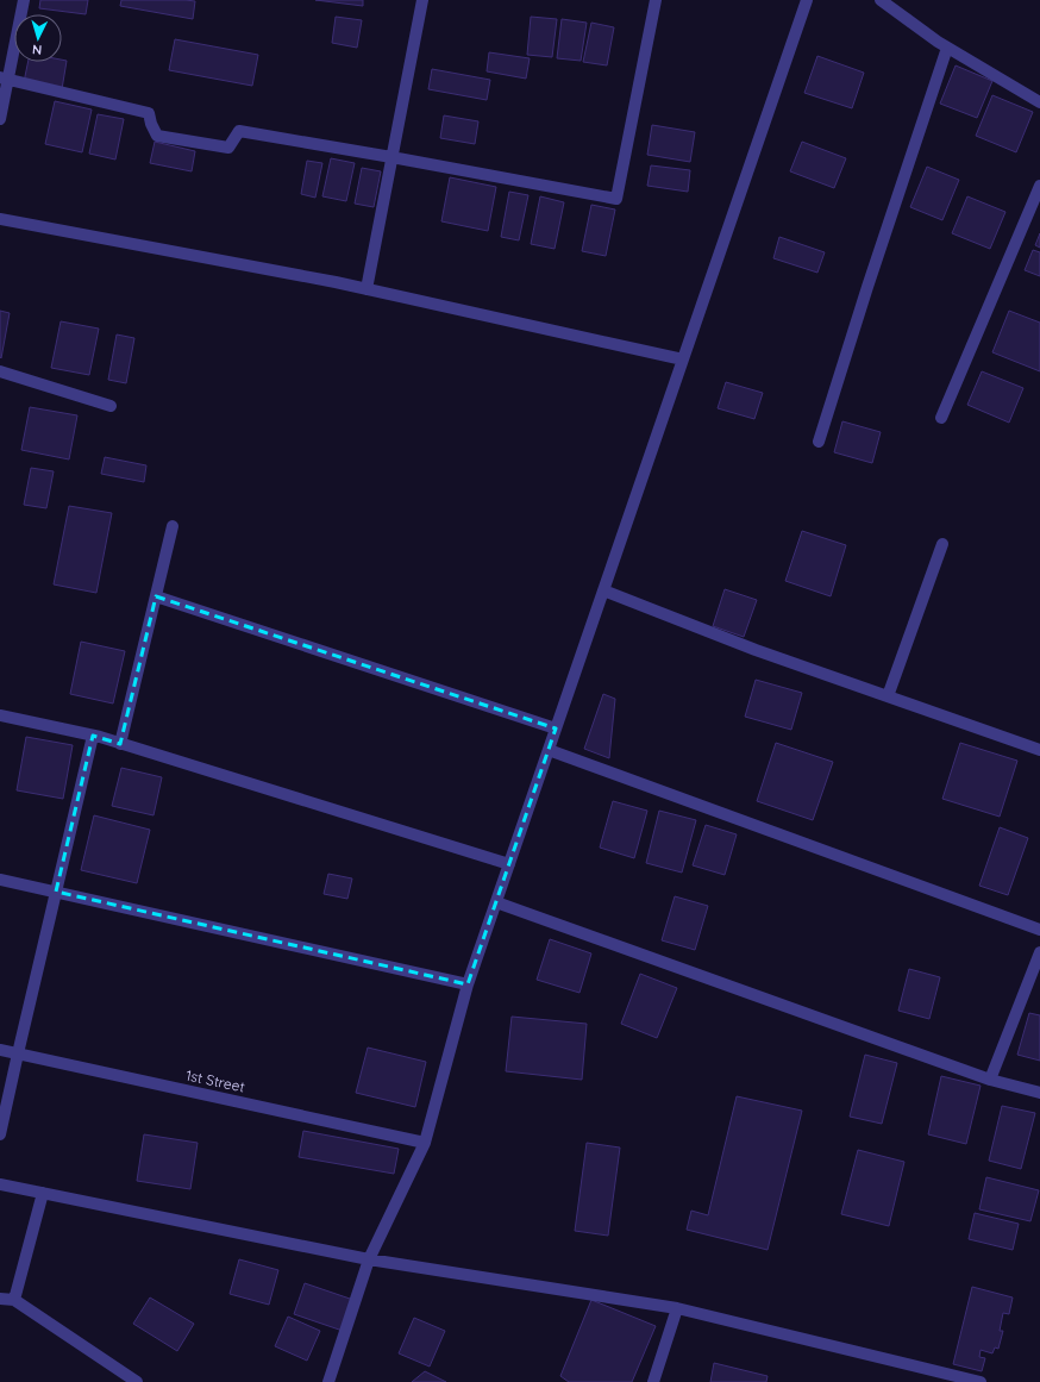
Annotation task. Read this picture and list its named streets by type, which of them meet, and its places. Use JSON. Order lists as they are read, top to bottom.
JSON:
{
  "streets": {
    "street": ["1st Street"]
  },
  "north": "bottom"
}
